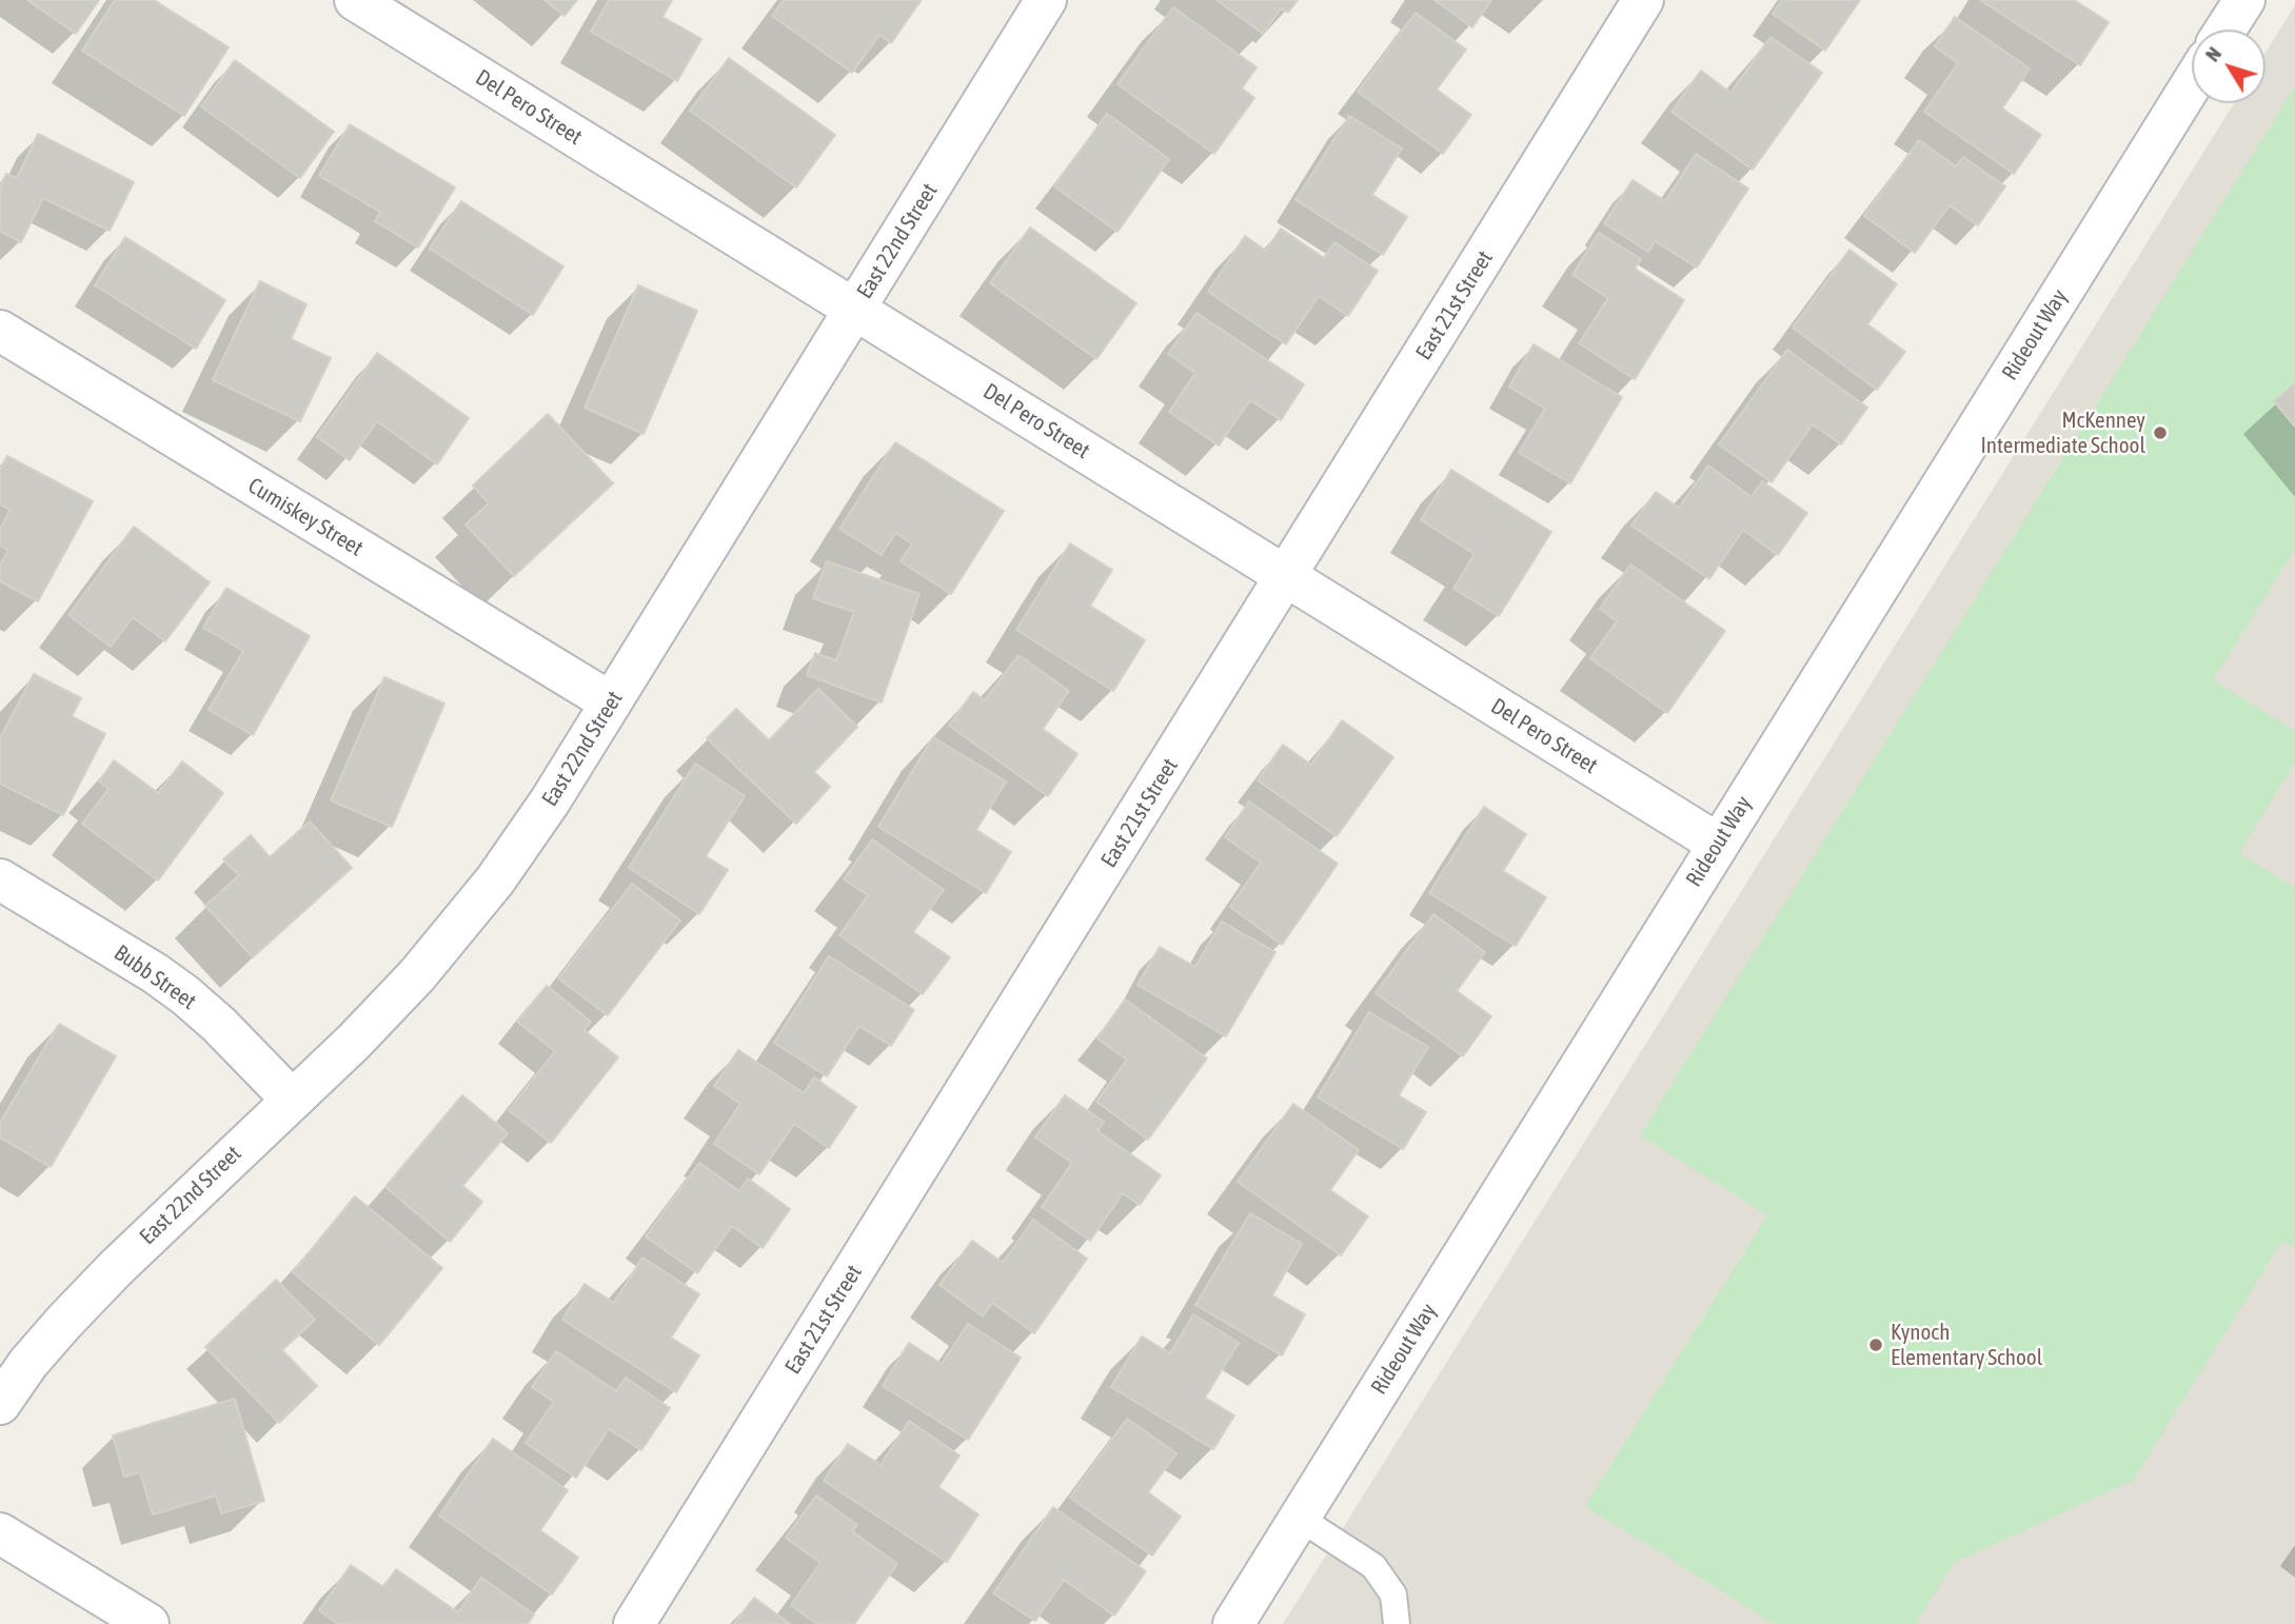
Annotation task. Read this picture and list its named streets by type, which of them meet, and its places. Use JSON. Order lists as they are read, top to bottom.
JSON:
{
  "streets": {
    "street": [
      "Del Pero Street",
      "East 22nd Street",
      "East 21st Street",
      "Rideout Way",
      "Cumiskey Street",
      "Bubb Street"
    ]
  },
  "crossings": [
    ["Del Pero Street", "East 22nd Street"],
    ["Del Pero Street", "East 21st Street"],
    ["Del Pero Street", "Rideout Way"],
    ["East 22nd Street", "Cumiskey Street"],
    ["East 22nd Street", "Bubb Street"]
  ],
  "places": ["McKenney Intermediate School", "Kynoch Elementary School"],
  "north": "top left"
}
